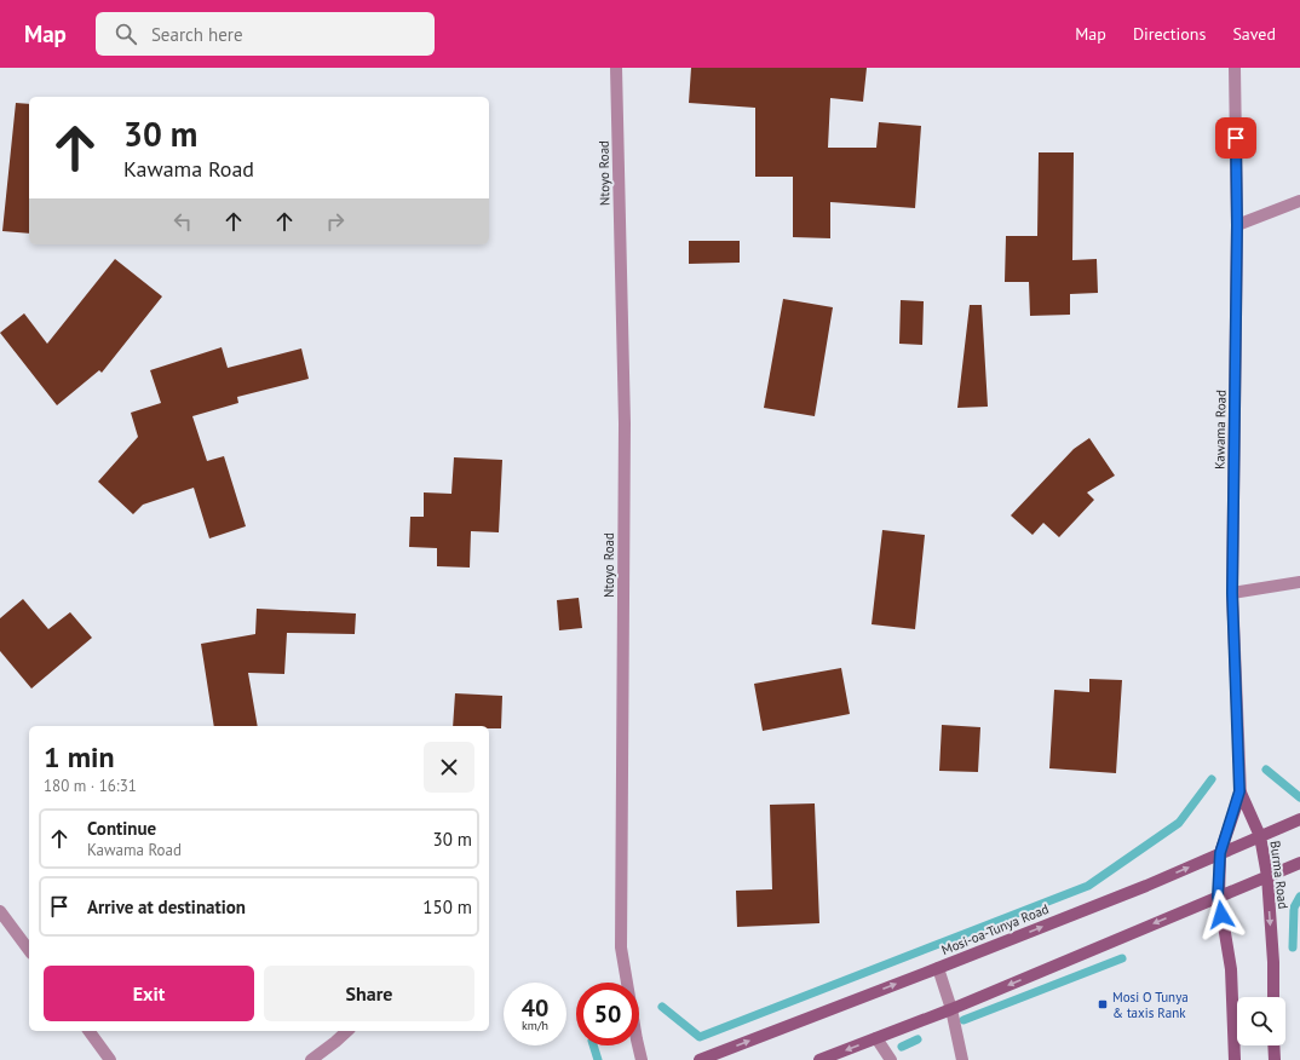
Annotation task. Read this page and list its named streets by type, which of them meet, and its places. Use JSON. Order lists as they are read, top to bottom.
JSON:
{
  "streets": {
    "main road": ["Burma Road", "Mosi-oa-Tunya Road"],
    "street": ["Ntoyo Road", "Kawama Road"]
  },
  "crossings": [
    ["Kawama Road", "Burma Road"],
    ["Burma Road", "Mosi-oa-Tunya Road"]
  ],
  "places": {
    "transit": ["Mosi O Tunya & taxis Rank"]
  },
  "page": {
    "header": "Map",
    "search": "Search here",
    "nav": ["Map", "Directions", "Saved"],
    "turn": ["30 m", "Kawama Road"],
    "heading": ["1 min", "180 m · 16:31"],
    "list": [
      {
        "name": "Continue",
        "note": "Kawama Road",
        "value": "30 m"
      },
      {
        "name": "Arrive at destination",
        "value": "150 m"
      }
    ],
    "buttons": ["Exit", "Share"],
    "speed": "40 km/h",
    "limit": "50"
  }
}
